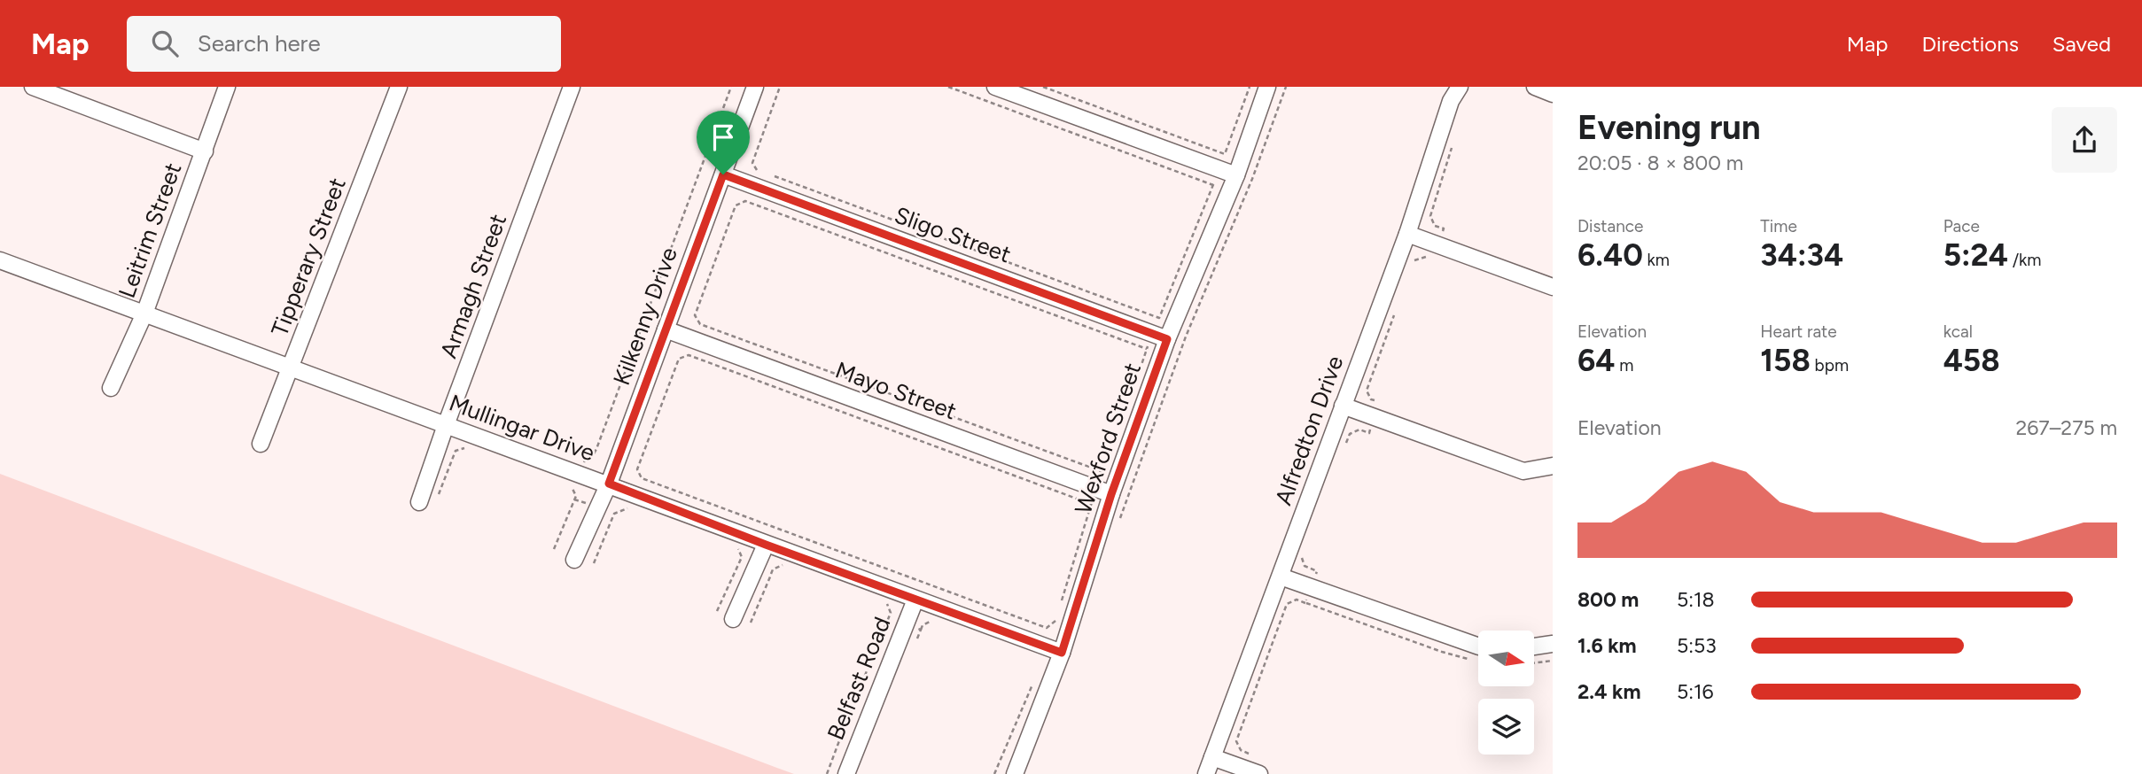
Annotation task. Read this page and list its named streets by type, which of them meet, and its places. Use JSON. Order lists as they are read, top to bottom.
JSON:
{
  "streets": {
    "street": [
      "Leitrim Street",
      "Sligo Street",
      "Tipperary Street",
      "Armagh Street",
      "Kilkenny Drive",
      "Mayo Street",
      "Mullingar Drive",
      "Alfredton Drive",
      "Wexford Street",
      "Belfast Road"
    ]
  },
  "crossings": [
    ["Leitrim Street", "Mullingar Drive"],
    ["Sligo Street", "Kilkenny Drive"],
    ["Sligo Street", "Wexford Street"],
    ["Tipperary Street", "Mullingar Drive"],
    ["Armagh Street", "Mullingar Drive"],
    ["Kilkenny Drive", "Mayo Street"],
    ["Kilkenny Drive", "Mullingar Drive"],
    ["Mayo Street", "Wexford Street"],
    ["Mullingar Drive", "Wexford Street"],
    ["Mullingar Drive", "Belfast Road"]
  ],
  "north": "right",
  "page": {
    "header": "Map",
    "search": "Search here",
    "nav": ["Map", "Directions", "Saved"],
    "heading": ["Evening run", "20:05 · 8 × 800 m"],
    "stats": [
      ["Distance", "6.40 km"],
      ["Time", "34:34"],
      ["Pace", "5:24 /km"],
      ["Elevation", "64 m"],
      ["Heart rate", "158 bpm"],
      ["kcal", "458"]
    ],
    "chart": ["Elevation", "267–275 m"],
    "list": [
      {
        "name": "800 m",
        "note": "5:18"
      },
      {
        "name": "1.6 km",
        "note": "5:53"
      },
      {
        "name": "2.4 km",
        "note": "5:16"
      }
    ]
  }
}
